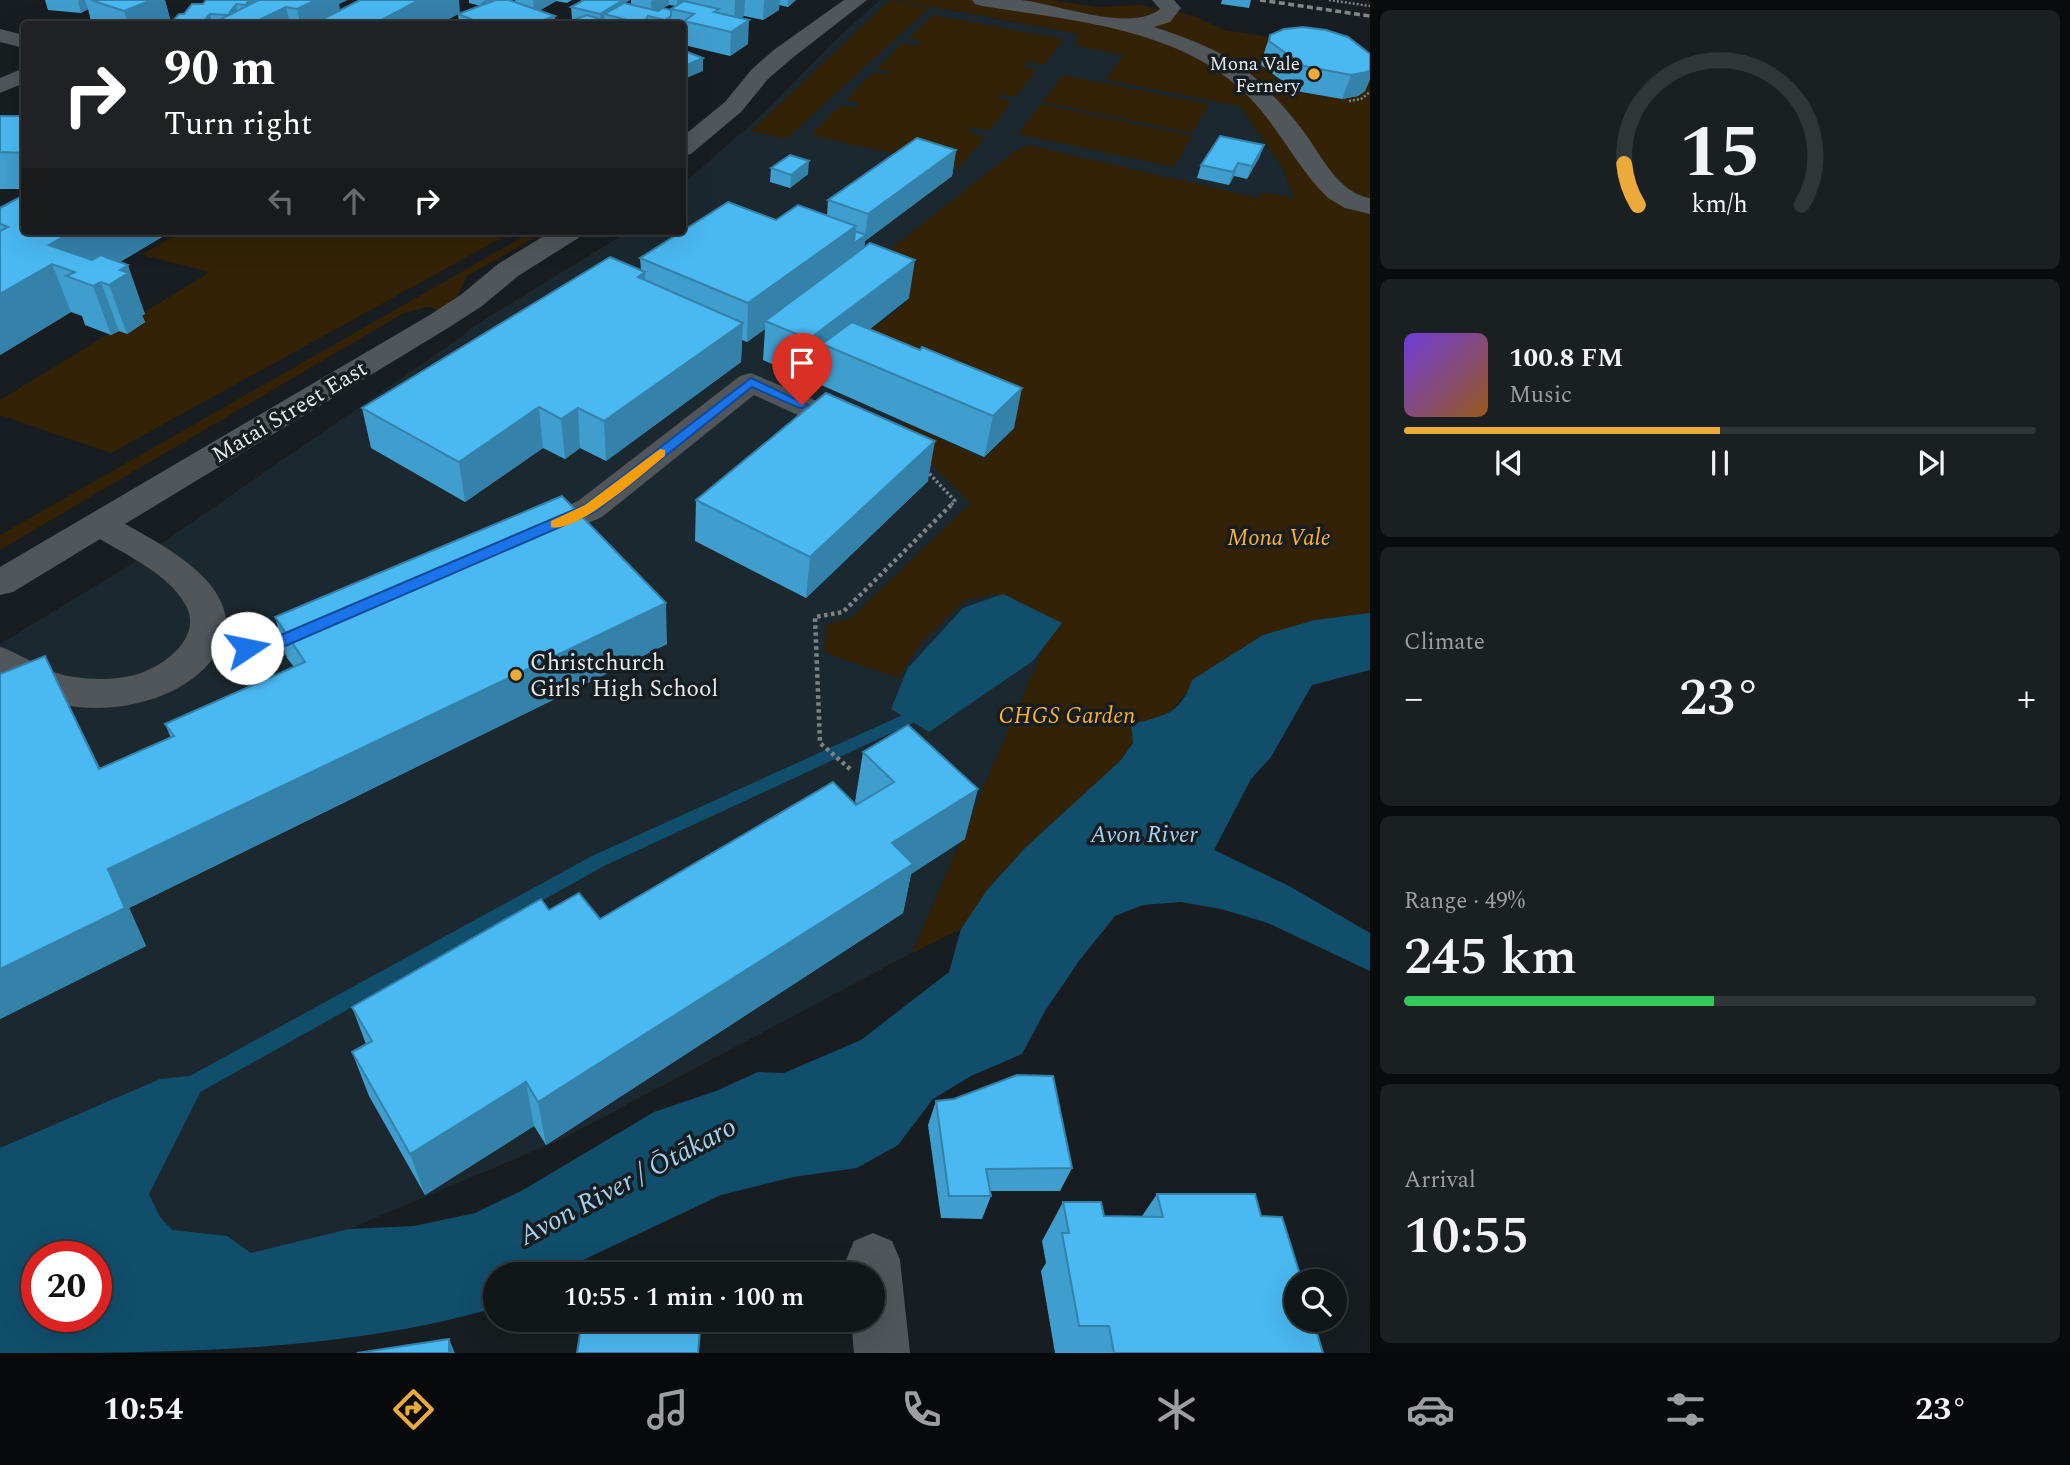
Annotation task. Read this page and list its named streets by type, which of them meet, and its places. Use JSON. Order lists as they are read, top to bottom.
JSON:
{
  "streets": {
    "street": ["Matai Street East"]
  },
  "water": ["Avon River", "Avon River / Ōtākaro"],
  "parks": ["Mona Vale", "CHGS Garden"],
  "places": ["Mona Vale Fernery", "Christchurch Girls' High School"],
  "page": {
    "turn": ["90 m", "Turn right"],
    "song": ["100.8 FM", "Music"],
    "tile": [
      "Climate",
      ["Range · 49%", "245 km"],
      ["Arrival", "10:55"]
    ],
    "heat": ["−", "23°", "+"],
    "limit": "20",
    "trip": "10:55 · 1 min · 100 m",
    "tabs": ["10:54", "23°"],
    "gauge": ["15", "km/h"]
  }
}
